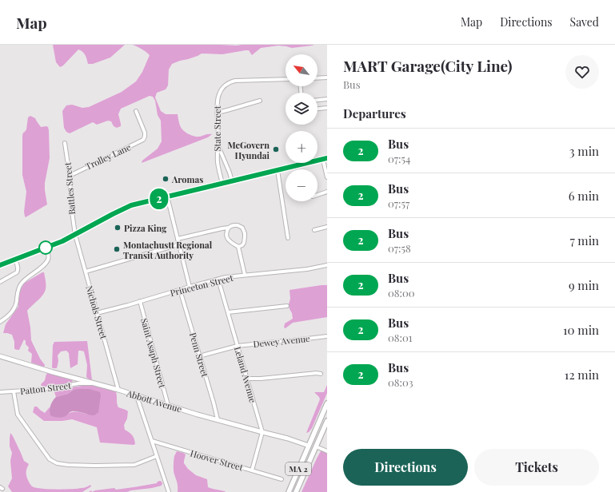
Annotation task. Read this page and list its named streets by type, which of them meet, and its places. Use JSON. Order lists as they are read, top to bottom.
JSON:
{
  "streets": {
    "highway": ["MA 2"],
    "main road": ["Abbott Avenue"],
    "street": [
      "State Street",
      "Trolley Lane",
      "Battles Street",
      "Princeton Street",
      "Nichols Street",
      "Dewey Avenue",
      "Saint Asaph Street",
      "Penn Street",
      "Leland Avenue",
      "Patton Street",
      "Hoover Street"
    ]
  },
  "crossings": [
    ["Trolley Lane", "Battles Street"],
    ["Battles Street", "Nichols Street"],
    ["Princeton Street", "Nichols Street"],
    ["Princeton Street", "Saint Asaph Street"],
    ["Princeton Street", "Penn Street"],
    ["Princeton Street", "Leland Avenue"],
    ["Nichols Street", "Abbott Avenue"],
    ["Dewey Avenue", "Penn Street"],
    ["Dewey Avenue", "Leland Avenue"],
    ["Saint Asaph Street", "Abbott Avenue"],
    ["Penn Street", "Abbott Avenue"],
    ["Leland Avenue", "Abbott Avenue"],
    ["Patton Street", "Abbott Avenue"],
    ["Abbott Avenue", "MA 2"]
  ],
  "places": [
    "McGovern Hyundai",
    "Aromas",
    "Pizza King",
    "Montachustt Regional Transit Authority"
  ],
  "lines": ["bus line 2"],
  "north": "top left",
  "page": {
    "header": "Map",
    "nav": ["Map", "Directions", "Saved"],
    "on_map": "2",
    "heading": [
      ["MART Garage(City Line)", "Bus"],
      "Departures"
    ],
    "map_buttons": ["+", "−"],
    "list": [
      {
        "mark": "2",
        "name": "Bus",
        "note": "07:54",
        "value": "3 min"
      },
      {
        "mark": "2",
        "name": "Bus",
        "note": "07:57",
        "value": "6 min"
      },
      {
        "mark": "2",
        "name": "Bus",
        "note": "07:58",
        "value": "7 min"
      },
      {
        "mark": "2",
        "name": "Bus",
        "note": "08:00",
        "value": "9 min"
      },
      {
        "mark": "2",
        "name": "Bus",
        "note": "08:01",
        "value": "10 min"
      },
      {
        "mark": "2",
        "name": "Bus",
        "note": "08:03",
        "value": "12 min"
      }
    ],
    "buttons": ["Directions", "Tickets"]
  }
}
